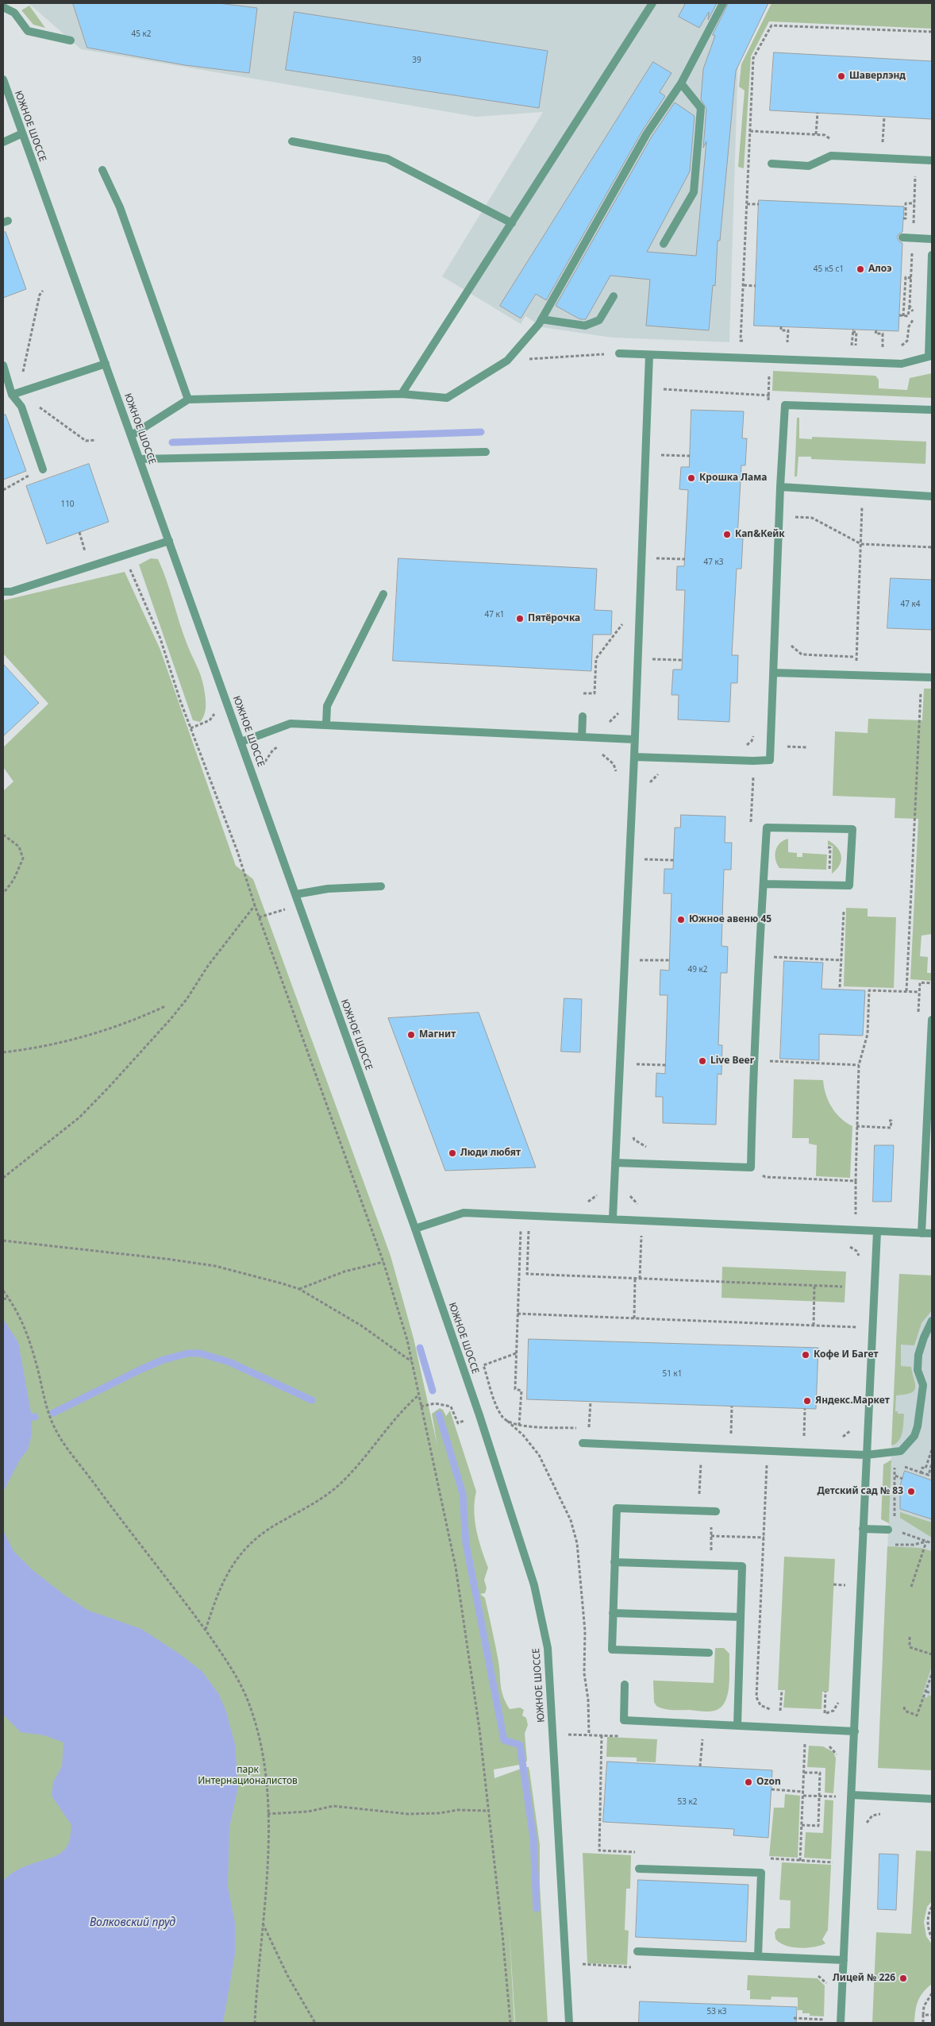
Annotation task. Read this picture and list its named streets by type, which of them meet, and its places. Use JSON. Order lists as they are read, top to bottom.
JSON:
{
  "streets": {
    "street": ["ЮЖНОЕ ШОССЕ"]
  },
  "water": ["Волковский пруд"],
  "parks": ["парк Интернационалистов"],
  "places": [
    "Шаверлэнд",
    "Алоэ",
    "Крошка Лама",
    "Кап&Кейк",
    "Пятёрочка",
    "Южное авеню 45",
    "Магнит",
    "Live Beer",
    "Люди любят",
    "Кофе И Багет",
    "Яндекс.Маркет",
    "Детский сад № 83",
    "Ozon",
    "Лицей № 226"
  ],
  "house_numbers": [
    "45 к2",
    "39",
    "45 к5 с1",
    "110",
    "47 к3",
    "47 к4",
    "47 к1",
    "49 к2",
    "51 к1",
    "53 к2",
    "53 к3"
  ]
}
